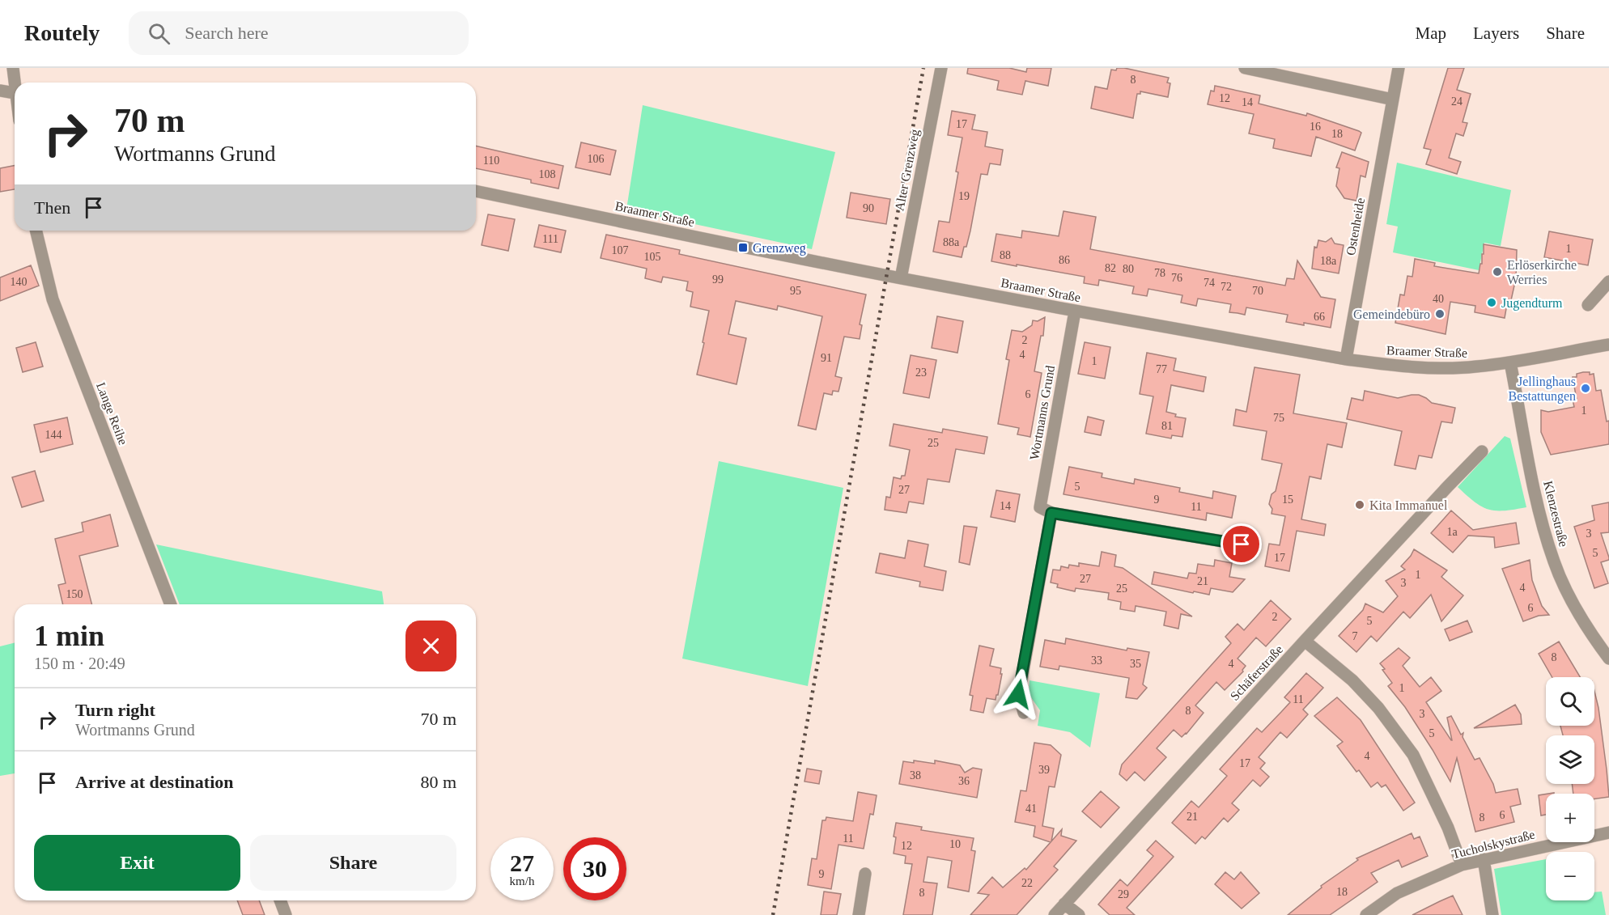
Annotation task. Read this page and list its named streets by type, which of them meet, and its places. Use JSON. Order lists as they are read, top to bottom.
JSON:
{
  "streets": {
    "street": [
      "Alter Grenzweg",
      "Braamer Straße",
      "Ostenheide",
      "Wortmanns Grund",
      "Lange Reihe",
      "Klenzestraße",
      "Schäferstraße",
      "Tucholskystraße"
    ]
  },
  "crossings": [
    ["Alter Grenzweg", "Braamer Straße"],
    ["Braamer Straße", "Ostenheide"],
    ["Braamer Straße", "Wortmanns Grund"],
    ["Braamer Straße", "Klenzestraße"]
  ],
  "places": {
    "transit": ["Grenzweg"],
    "other": [
      "Erlöserkirche Werries",
      "Jugendturm",
      "Gemeindebüro",
      "Jellinghaus Bestattungen",
      "Kita Immanuel"
    ]
  },
  "house_numbers": [
    "8",
    "12",
    "24",
    "14",
    "17",
    "16",
    "18",
    "106",
    "110",
    "108",
    "19",
    "90",
    "111",
    "88a",
    "1",
    "107",
    "88",
    "105",
    "86",
    "18a",
    "82",
    "80",
    "78",
    "76",
    "99",
    "140",
    "74",
    "72",
    "95",
    "70",
    "40",
    "66",
    "2",
    "4",
    "91",
    "1",
    "77",
    "23",
    "6",
    "1",
    "75",
    "81",
    "144",
    "25",
    "5",
    "27",
    "9",
    "15",
    "14",
    "11",
    "1a",
    "3",
    "5",
    "17",
    "1",
    "27",
    "21",
    "3",
    "4",
    "25",
    "150",
    "6",
    "2",
    "5",
    "7",
    "8",
    "33",
    "35",
    "4",
    "1",
    "11",
    "8",
    "3",
    "5",
    "4",
    "17",
    "39",
    "38",
    "36",
    "41",
    "6",
    "21",
    "8",
    "11",
    "10",
    "12",
    "9",
    "22",
    "18",
    "8",
    "29"
  ],
  "page": {
    "header": "Routely",
    "search": "Search here",
    "nav": ["Map", "Layers", "Share"],
    "turn": ["70 m", "Wortmanns Grund"],
    "then": "Then",
    "heading": ["1 min", "150 m · 20:49"],
    "map_buttons": ["+", "−"],
    "list": [
      {
        "name": "Turn right",
        "note": "Wortmanns Grund",
        "value": "70 m"
      },
      {
        "name": "Arrive at destination",
        "value": "80 m"
      }
    ],
    "buttons": ["Exit", "Share"],
    "speed": "27 km/h",
    "limit": "30"
  }
}
